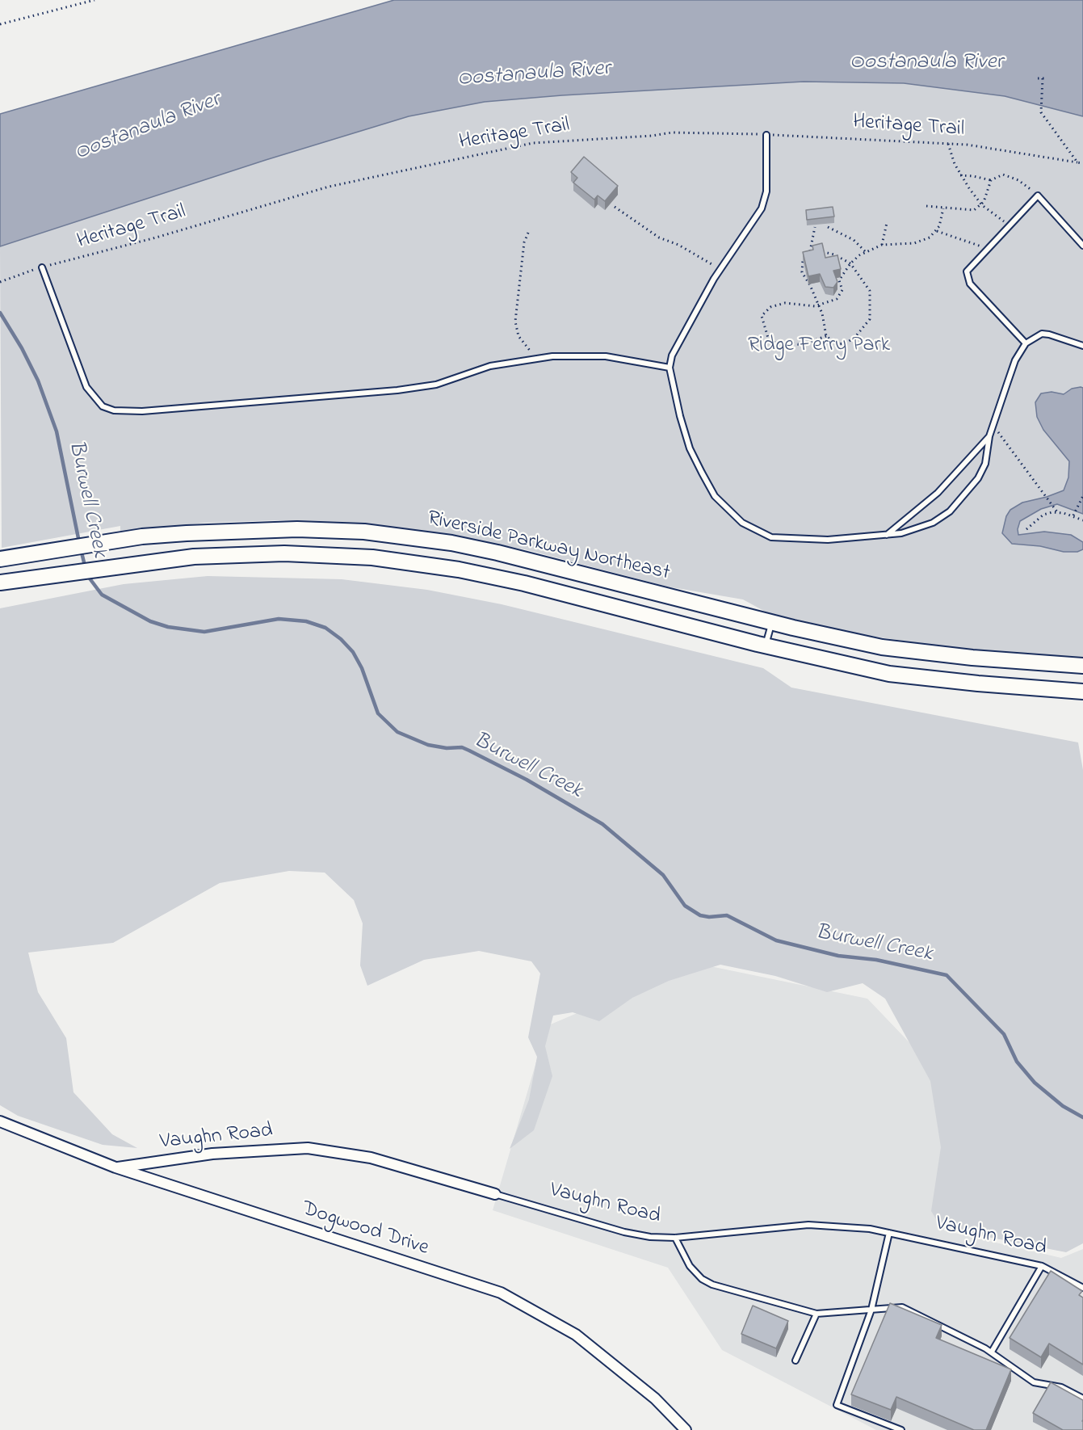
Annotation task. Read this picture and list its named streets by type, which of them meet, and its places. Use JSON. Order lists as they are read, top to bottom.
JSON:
{
  "streets": {
    "main road": ["Riverside Parkway Northeast"],
    "street": ["Vaughn Road", "Dogwood Drive"],
    "path": ["Heritage Trail"]
  },
  "crossings": [
    ["Vaughn Road", "Dogwood Drive"]
  ],
  "water": ["Oostanaula River", "Burwell Creek"],
  "parks": ["Ridge Ferry Park"]
}
